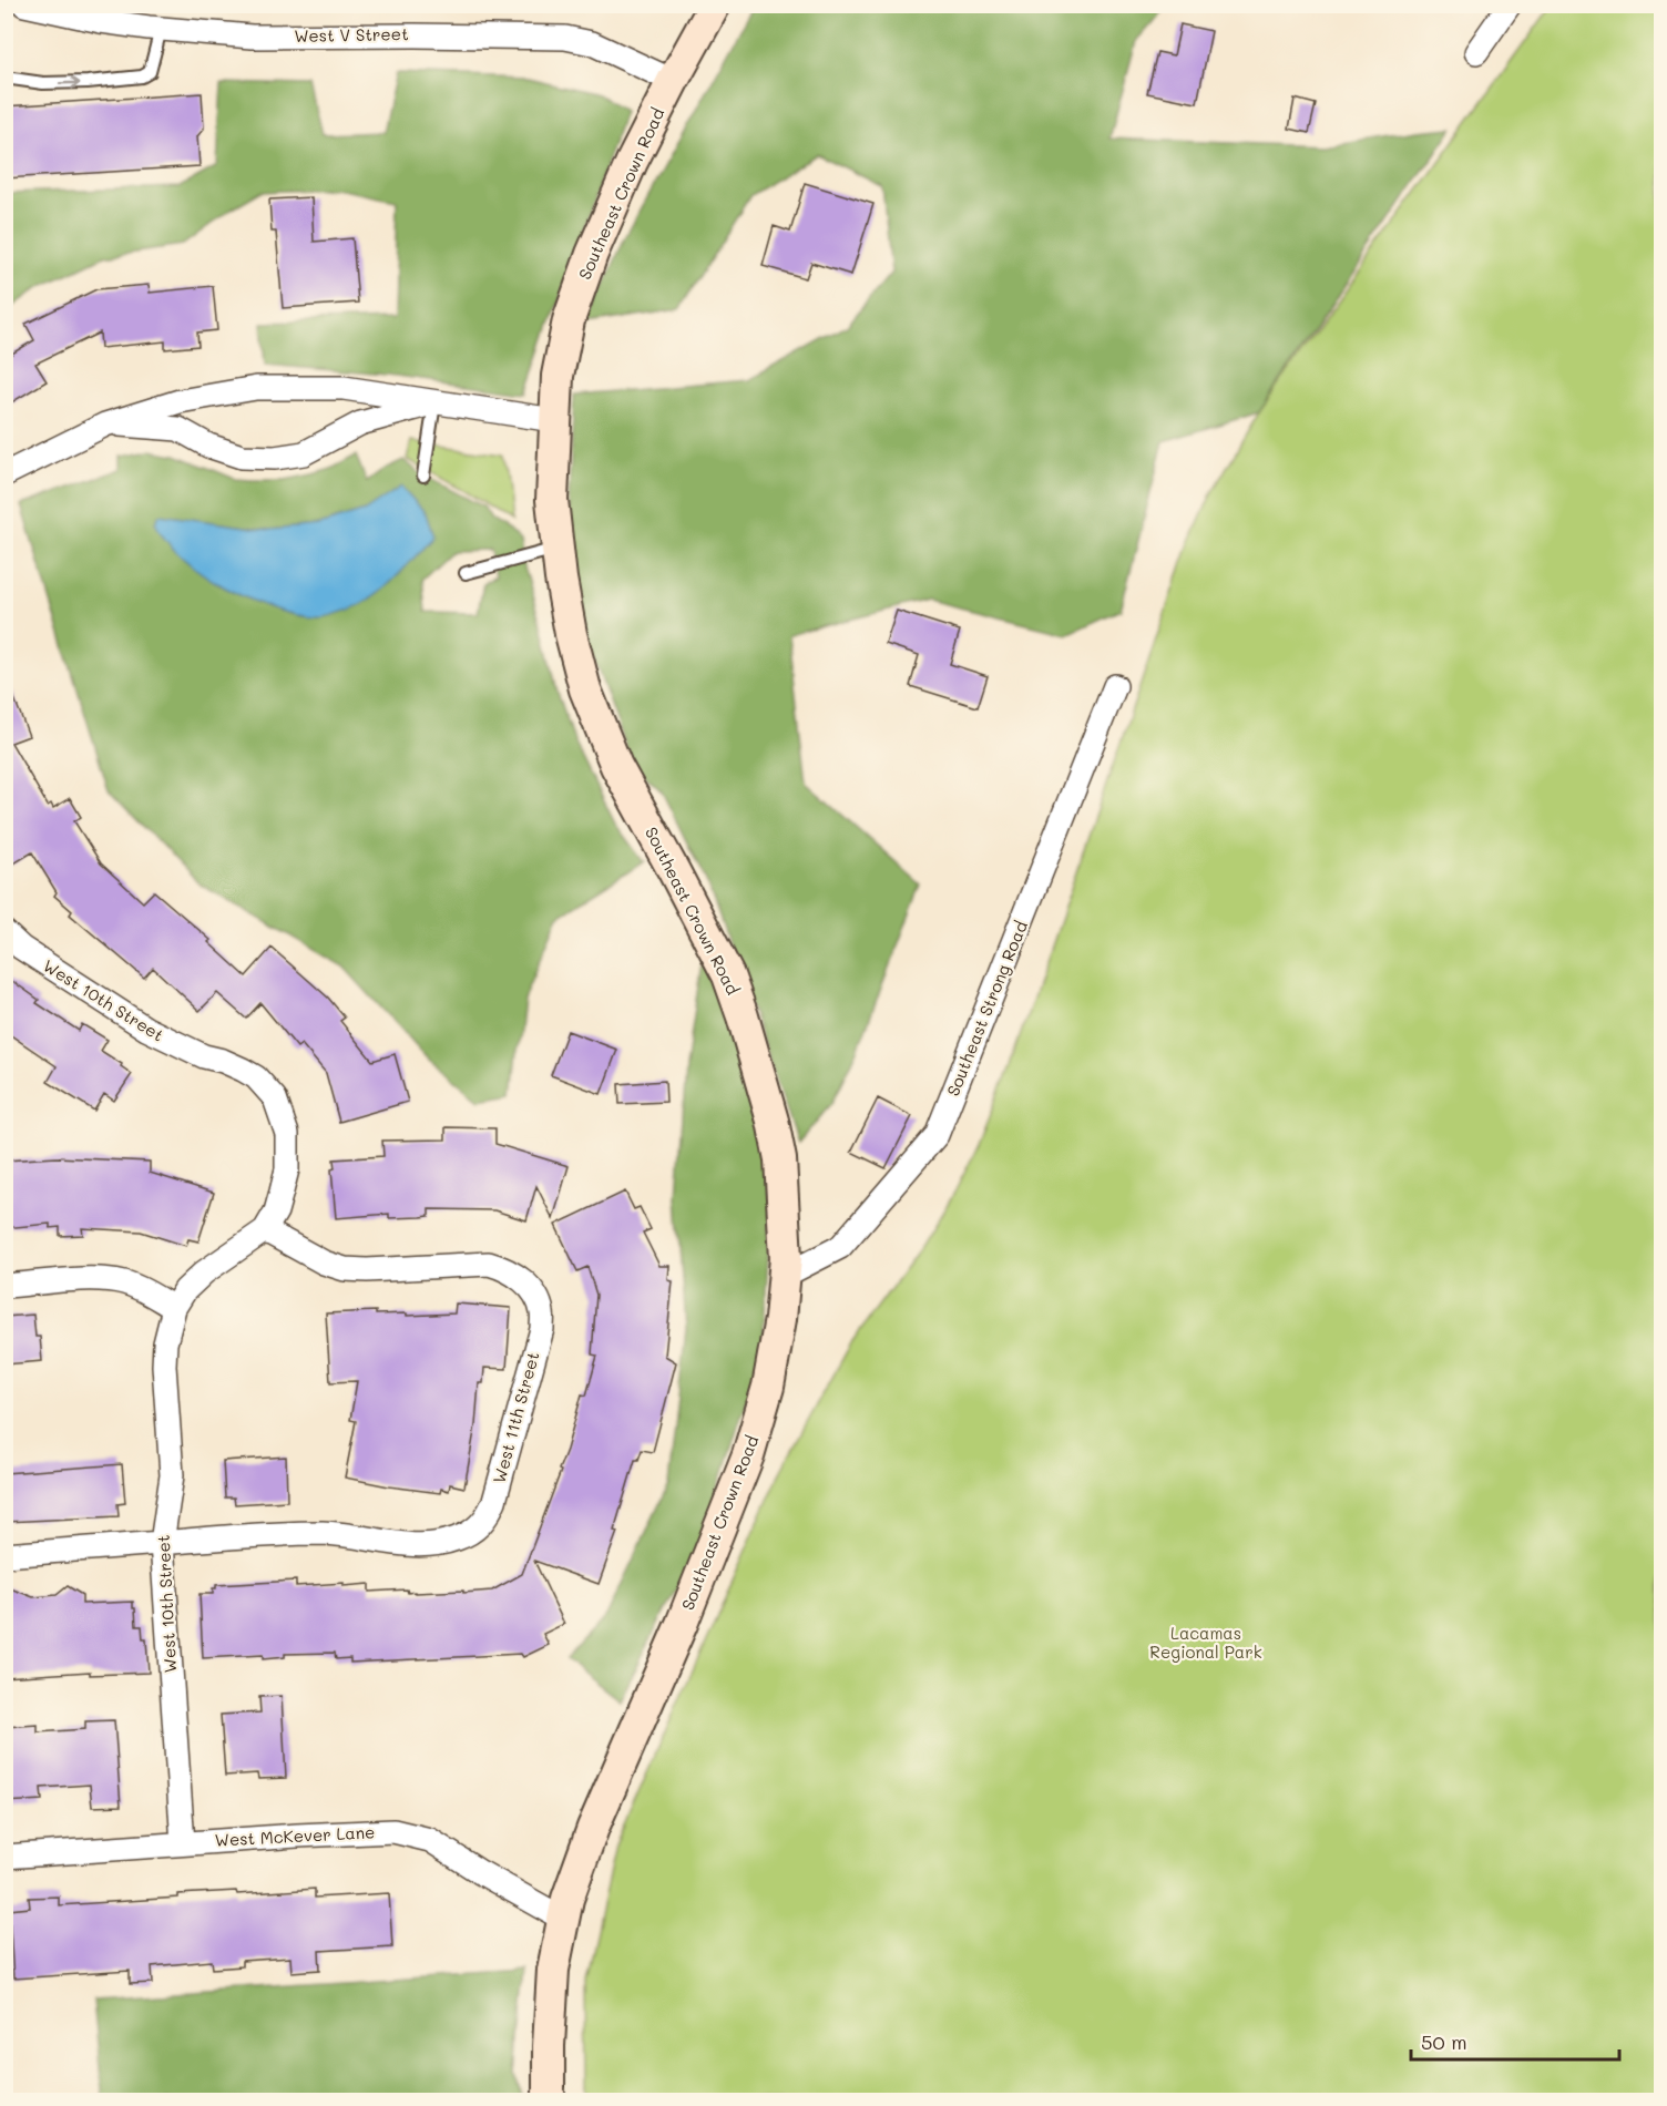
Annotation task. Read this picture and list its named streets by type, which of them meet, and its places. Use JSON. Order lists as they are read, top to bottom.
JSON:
{
  "streets": {
    "street": [
      "West V Street",
      "Southeast Crown Road",
      "West 10th Street",
      "Southeast Strong Road",
      "West 11th Street",
      "West McKever Lane"
    ]
  },
  "crossings": [
    ["West V Street", "Southeast Crown Road"],
    ["Southeast Crown Road", "Southeast Strong Road"],
    ["Southeast Crown Road", "West McKever Lane"],
    ["West 10th Street", "West 11th Street"],
    ["West 10th Street", "West McKever Lane"]
  ],
  "parks": ["Lacamas Regional Park"],
  "scale_bar": "50 m"
}
